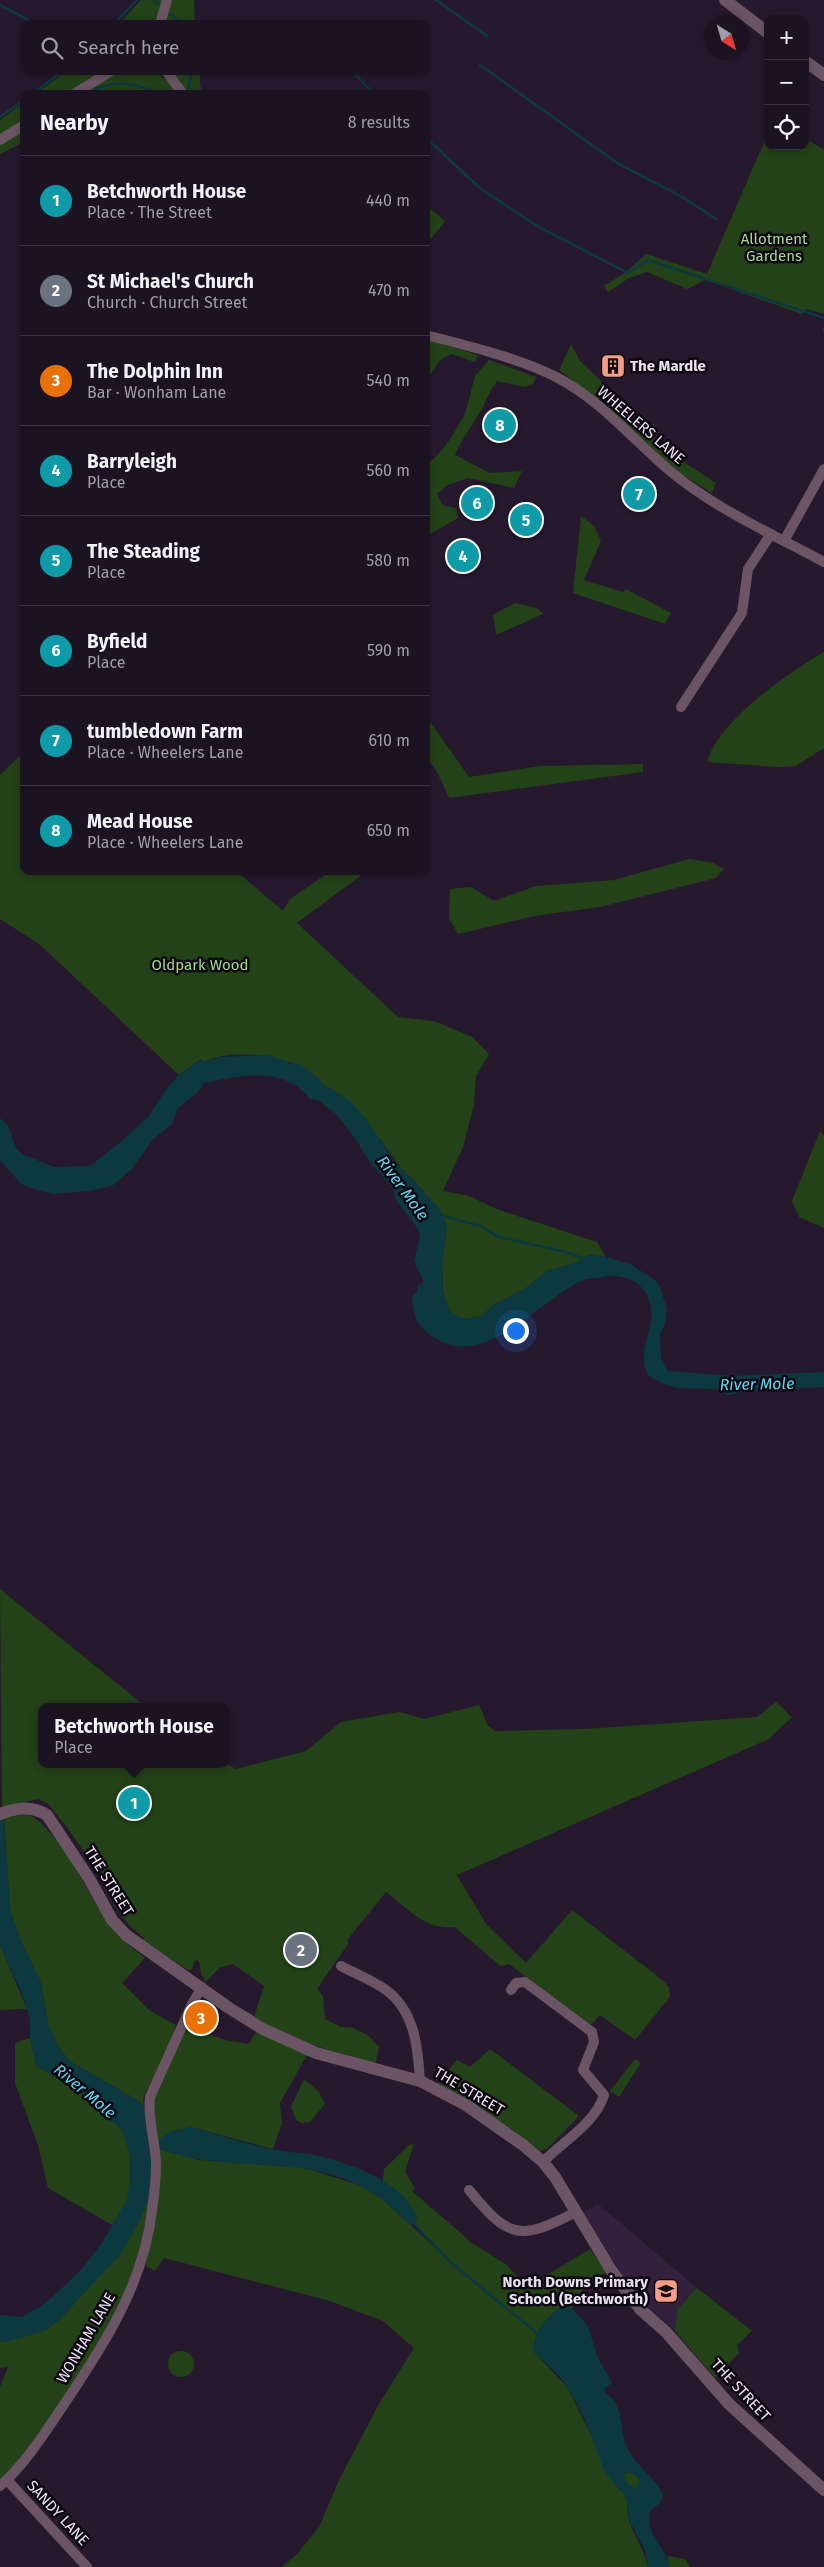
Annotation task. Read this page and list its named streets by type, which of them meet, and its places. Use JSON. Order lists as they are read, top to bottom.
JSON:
{
  "streets": {
    "street": [
      "WHEELERS LANE",
      "THE STREET",
      "WONHAM LANE",
      "SANDY LANE"
    ]
  },
  "crossings": [
    ["THE STREET", "WONHAM LANE"],
    ["WONHAM LANE", "SANDY LANE"]
  ],
  "water": ["River Mole"],
  "parks": ["Allotment Gardens", "Oldpark Wood"],
  "places": {
    "building": ["The Mardle"],
    "school or university": ["North Downs Primary School (Betchworth)"]
  },
  "north": "bottom right",
  "page": {
    "map_buttons": ["+", "−"],
    "search": "Search here",
    "heading": ["Nearby", "8 results"],
    "list": [
      {
        "mark": "1",
        "name": "Betchworth House",
        "note": "Place · The Street",
        "value": "440 m"
      },
      {
        "mark": "2",
        "name": "St Michael's Church",
        "note": "Church · Church Street",
        "value": "470 m"
      },
      {
        "mark": "3",
        "name": "The Dolphin Inn",
        "note": "Bar · Wonham Lane",
        "value": "540 m"
      },
      {
        "mark": "4",
        "name": "Barryleigh",
        "note": "Place",
        "value": "560 m"
      },
      {
        "mark": "5",
        "name": "The Steading",
        "note": "Place",
        "value": "580 m"
      },
      {
        "mark": "6",
        "name": "Byfield",
        "note": "Place",
        "value": "590 m"
      },
      {
        "mark": "7",
        "name": "tumbledown Farm",
        "note": "Place · Wheelers Lane",
        "value": "610 m"
      },
      {
        "mark": "8",
        "name": "Mead House",
        "note": "Place · Wheelers Lane",
        "value": "650 m"
      }
    ],
    "pins": [
      "8",
      "7",
      "6",
      "5",
      "4",
      "1",
      "2",
      "3"
    ],
    "popup": ["Betchworth House", "Place"]
  }
}
